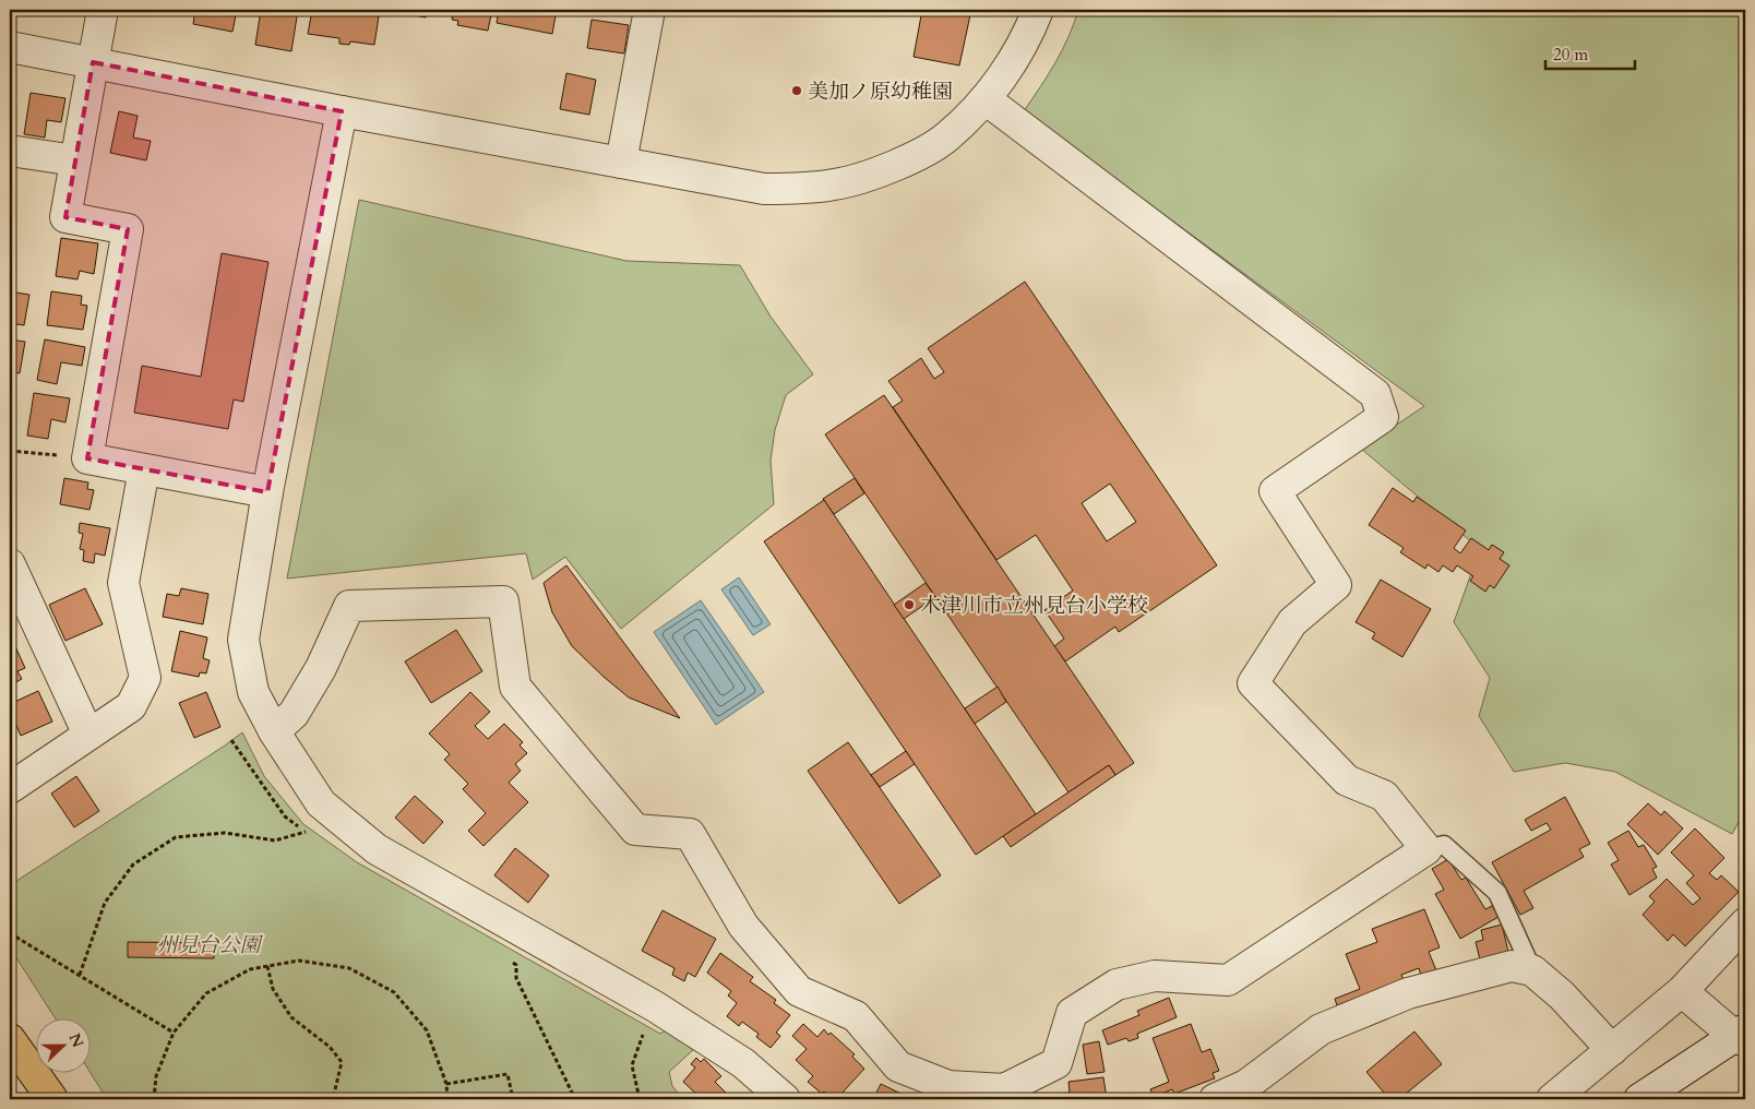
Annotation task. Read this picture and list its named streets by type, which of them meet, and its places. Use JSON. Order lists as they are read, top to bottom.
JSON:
{
  "parks": ["州見台公園"],
  "places": ["美加ノ原幼稚園", "木津川市立州見台小学校"],
  "scale_bar": "20 m",
  "north": "right"
}
